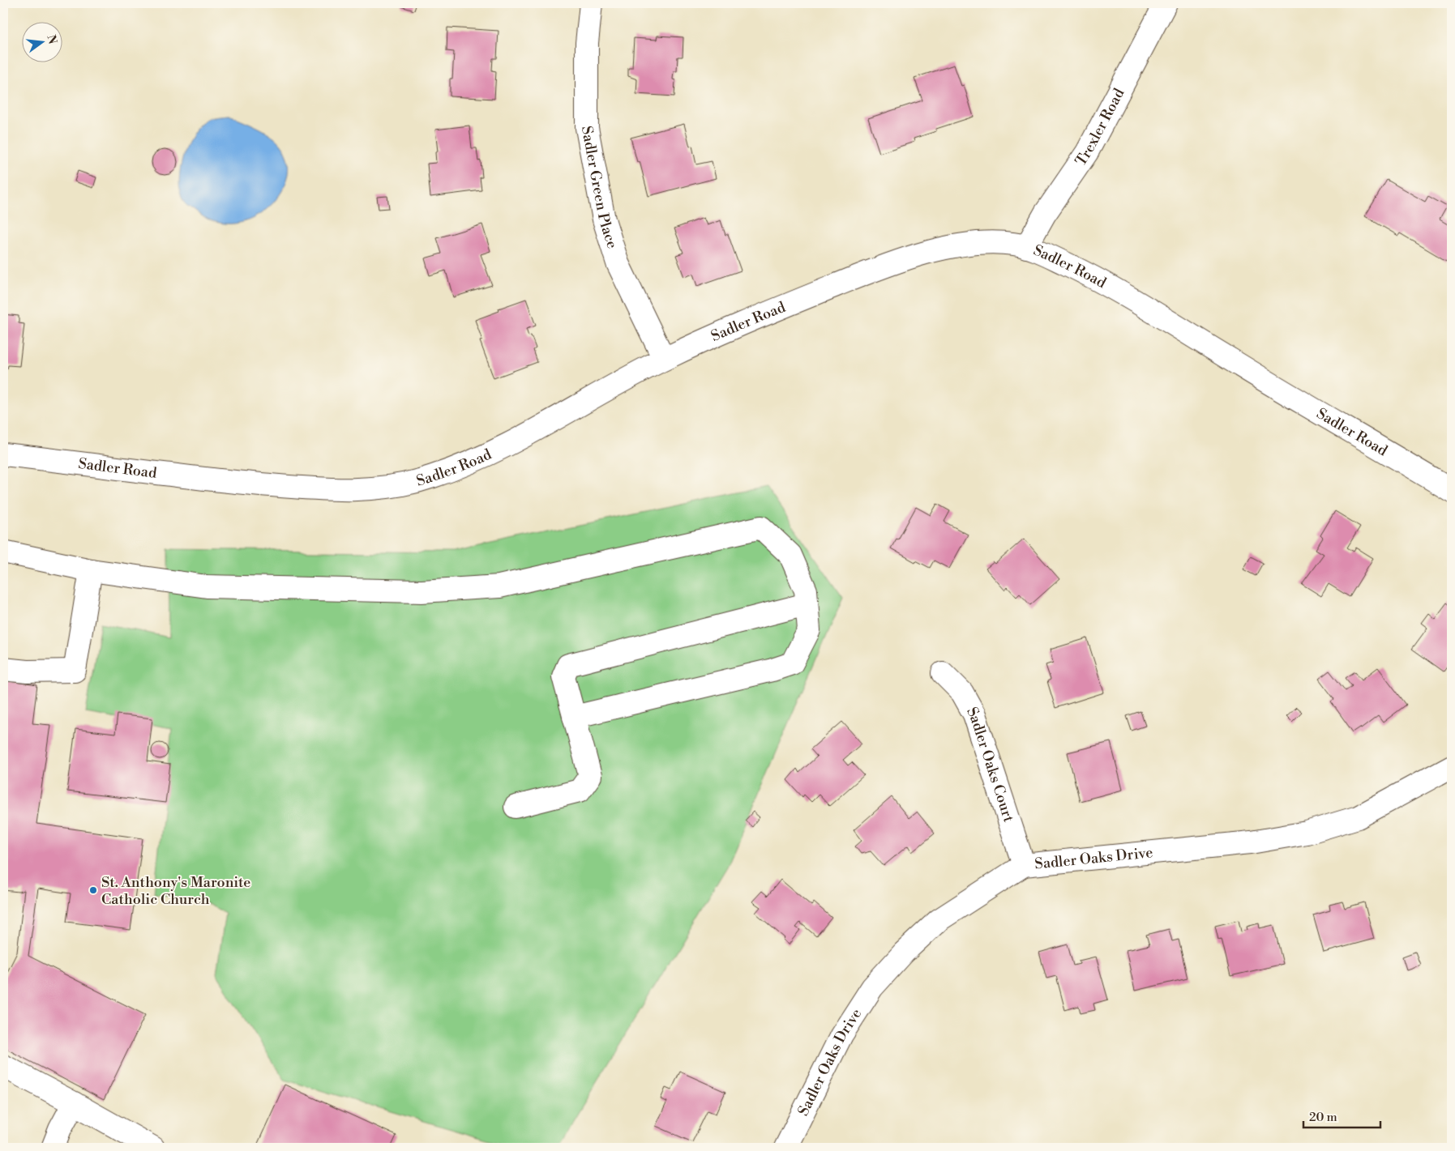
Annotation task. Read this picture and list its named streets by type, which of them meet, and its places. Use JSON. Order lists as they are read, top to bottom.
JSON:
{
  "streets": {
    "street": [
      "Trexler Road",
      "Sadler Green Place",
      "Sadler Road",
      "Sadler Oaks Court",
      "Sadler Oaks Drive"
    ]
  },
  "crossings": [
    ["Trexler Road", "Sadler Road"],
    ["Sadler Green Place", "Sadler Road"],
    ["Sadler Oaks Court", "Sadler Oaks Drive"]
  ],
  "places": ["St. Anthony's Maronite Catholic Church"],
  "scale_bar": "20 m",
  "north": "right"
}
